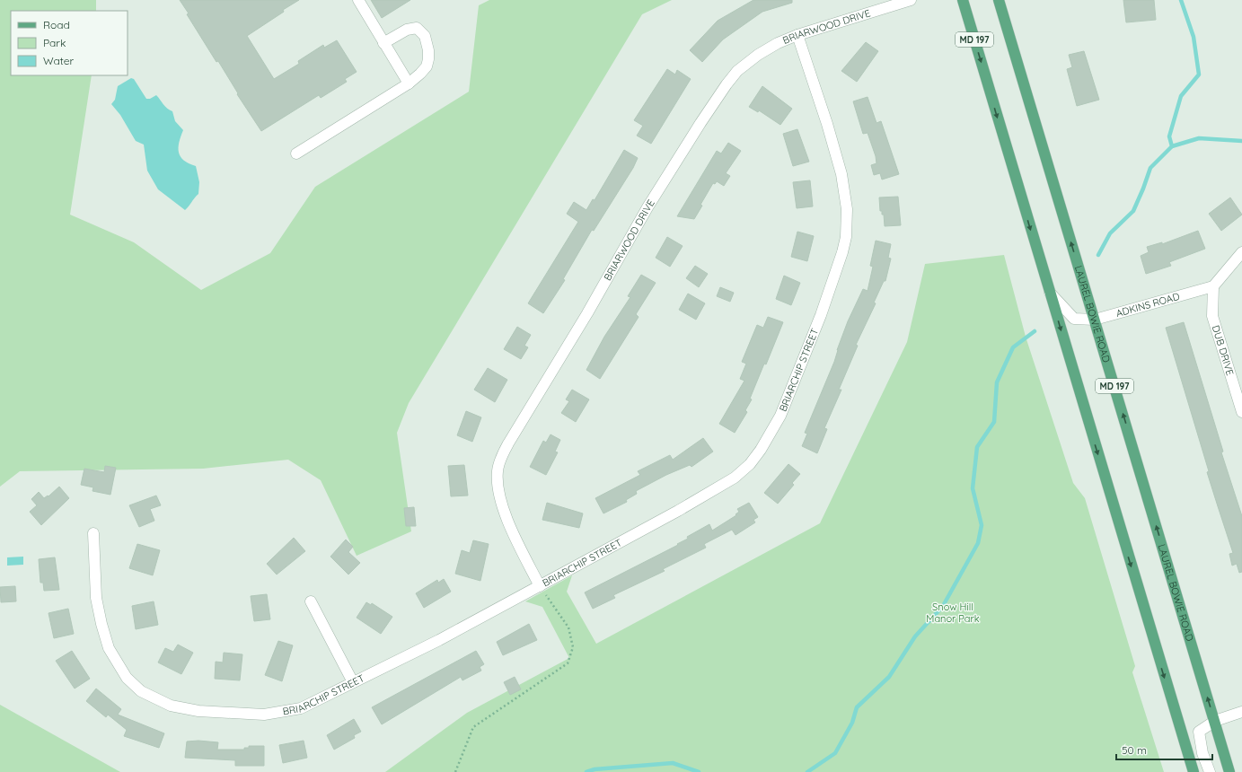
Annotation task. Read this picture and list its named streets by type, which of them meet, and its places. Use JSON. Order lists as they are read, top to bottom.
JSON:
{
  "streets": {
    "main road": ["MD 197", "LAUREL BOWIE ROAD"],
    "street": [
      "BRIARWOOD DRIVE",
      "ADKINS ROAD",
      "DUB DRIVE",
      "BRIARCHIP STREET"
    ]
  },
  "crossings": [
    ["BRIARWOOD DRIVE", "BRIARCHIP STREET"],
    ["MD 197", "ADKINS ROAD"],
    ["ADKINS ROAD", "LAUREL BOWIE ROAD"],
    ["ADKINS ROAD", "DUB DRIVE"]
  ],
  "parks": ["Snow Hill Manor Park"],
  "legend": ["Road", "Park", "Water"],
  "scale_bar": "50 m"
}
